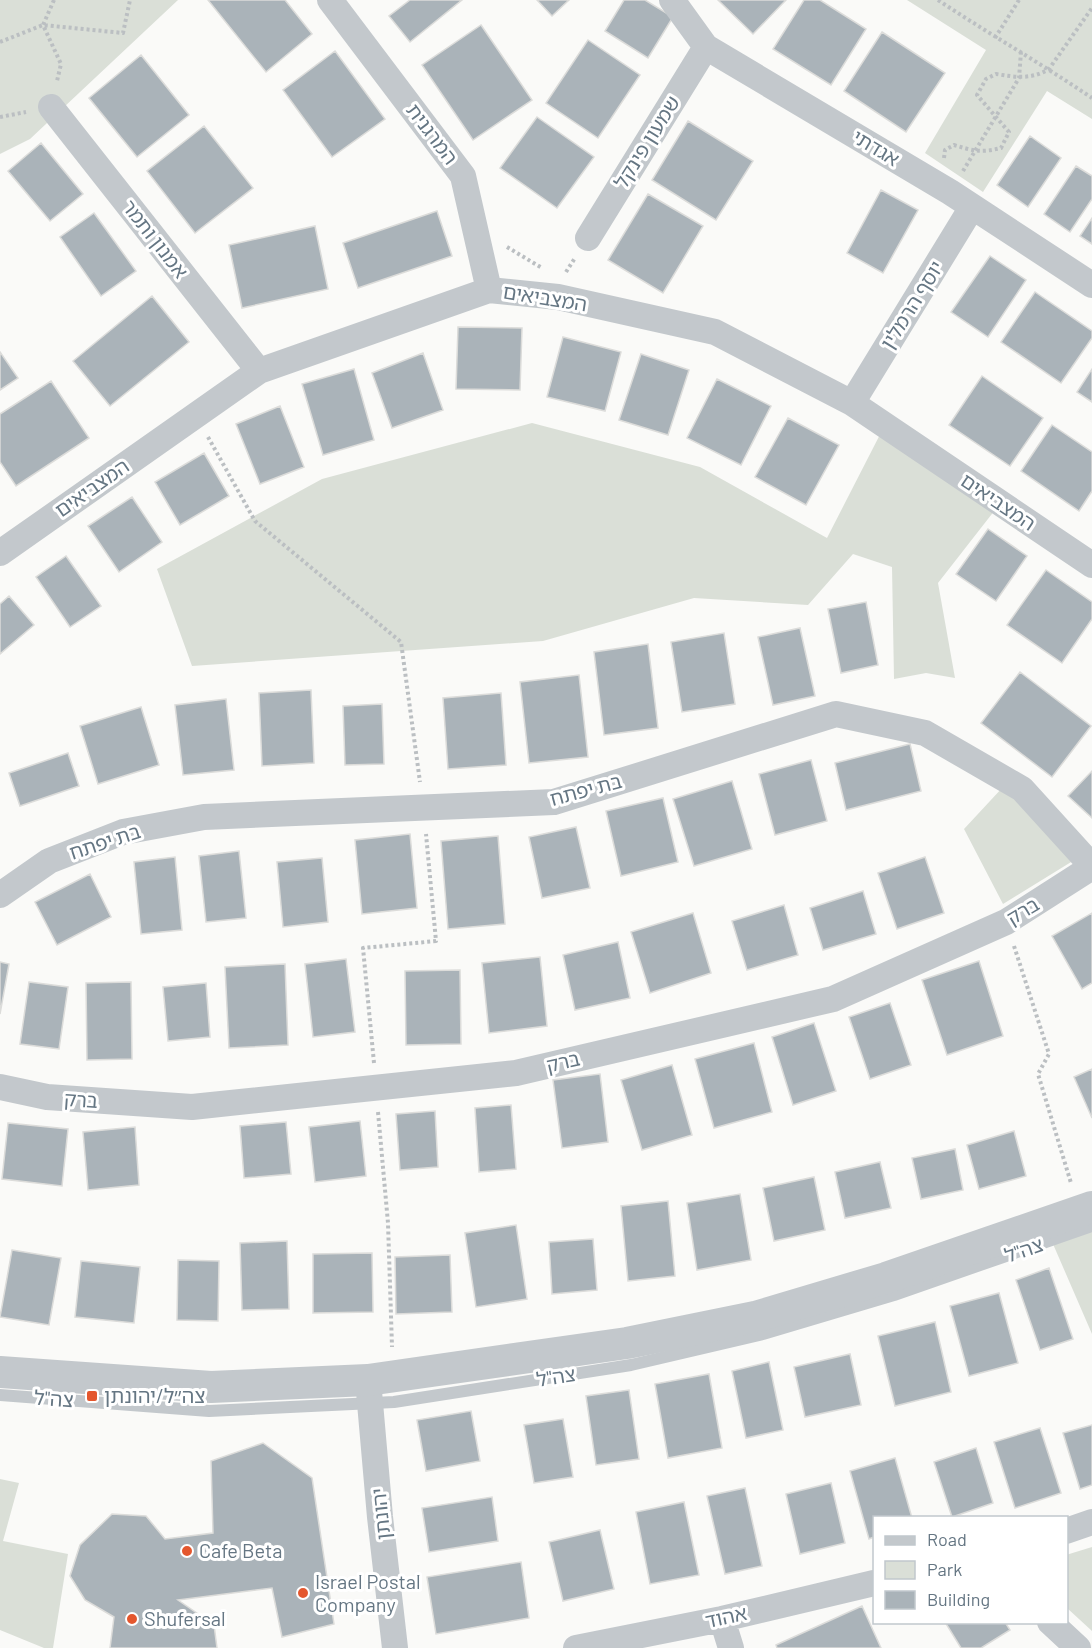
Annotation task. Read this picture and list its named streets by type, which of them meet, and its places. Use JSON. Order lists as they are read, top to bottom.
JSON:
{
  "streets": {
    "street": [
      "המרגנית",
      "שמעון פינקל",
      "אגדתי",
      "אמנון ותמר",
      "המצביאים",
      "יוסף הרמלין",
      "בת יפתח",
      "ברק",
      "צה\"ל",
      "יהונתן",
      "אהוד"
    ]
  },
  "crossings": [
    ["המרגנית", "המצביאים"],
    ["שמעון פינקל", "אגדתי"],
    ["אגדתי", "יוסף הרמלין"],
    ["אמנון ותמר", "המצביאים"],
    ["המצביאים", "יוסף הרמלין"],
    ["בת יפתח", "ברק"],
    ["צה\"ל", "יהונתן"]
  ],
  "places": {
    "transit": ["צה״ל/יהונתן"],
    "other": ["Cafe Beta", "Israel Postal Company", "Shufersal"]
  },
  "legend": ["Road", "Park", "Building"]
}
